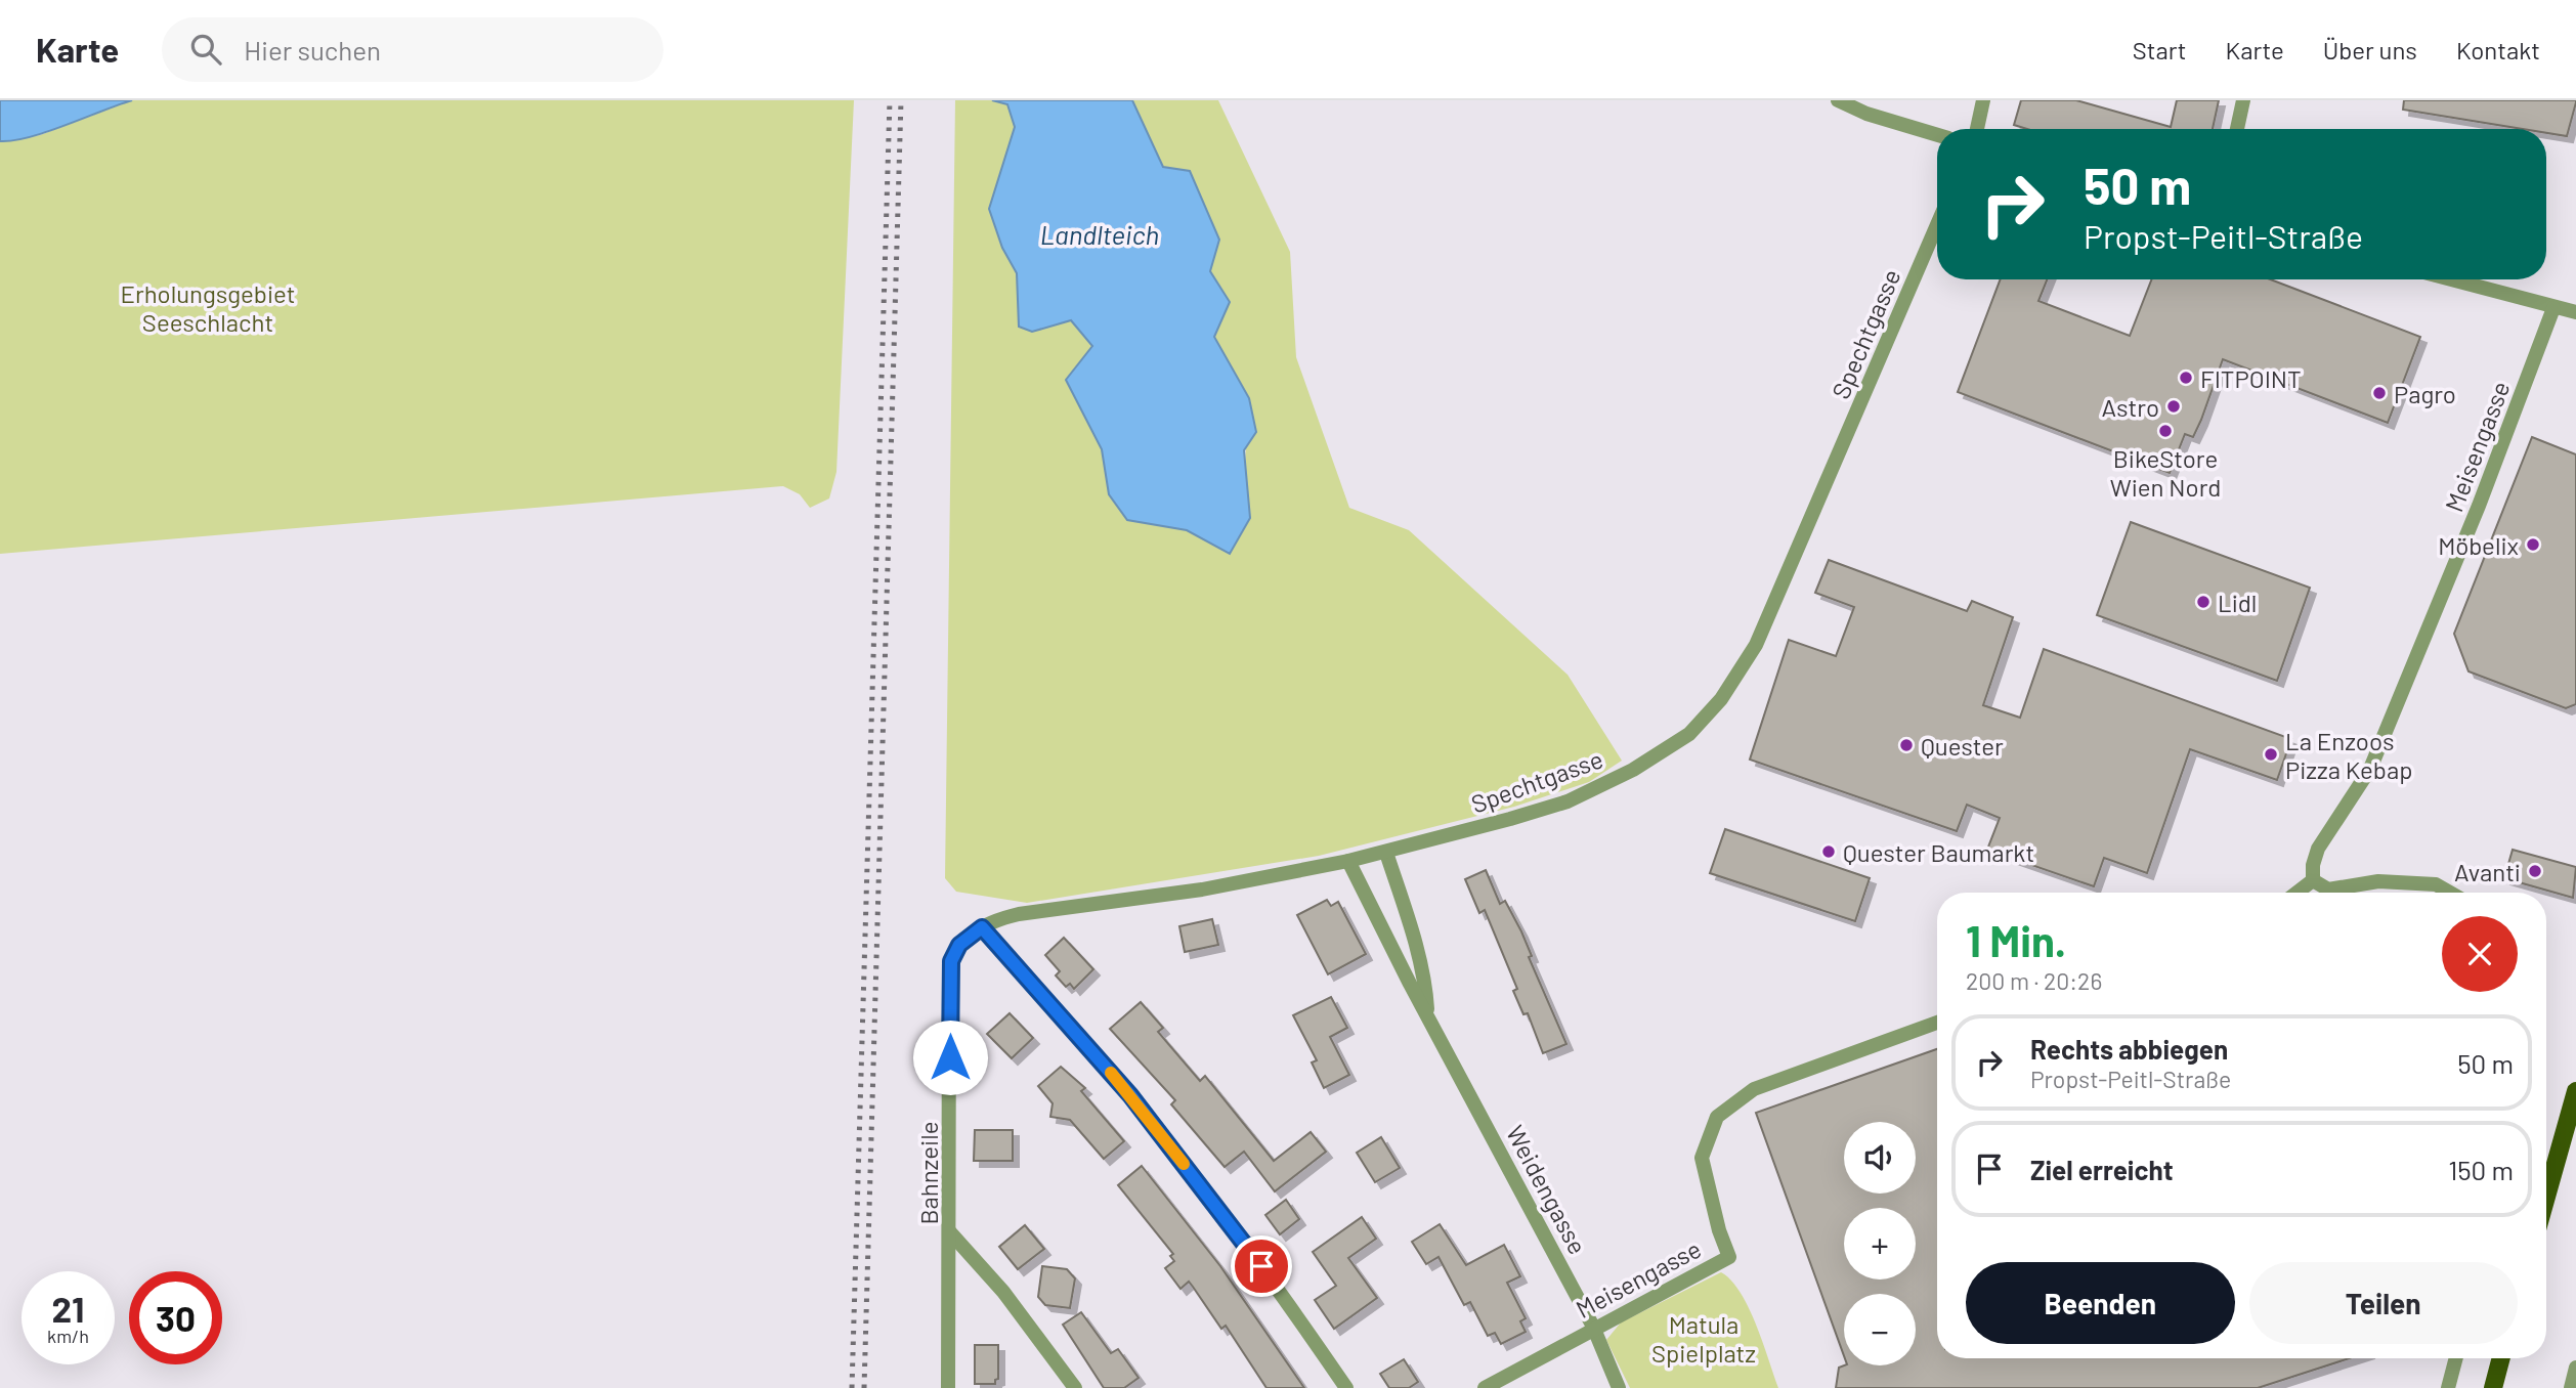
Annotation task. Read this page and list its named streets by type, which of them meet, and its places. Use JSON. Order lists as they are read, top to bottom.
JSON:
{
  "streets": {
    "street": [
      "Spechtgasse",
      "Meisengasse",
      "Bahnzeile",
      "Weidengasse"
    ]
  },
  "crossings": [
    ["Spechtgasse", "Bahnzeile"],
    ["Spechtgasse", "Weidengasse"],
    ["Meisengasse", "Weidengasse"]
  ],
  "water": ["Landlteich"],
  "parks": ["Erholungsgebiet Seeschlacht", "Matula Spielplatz"],
  "places": [
    "FITPOINT",
    "Pagro",
    "Astro",
    "BikeStore Wien Nord",
    "Möbelix",
    "Lidl",
    "Quester",
    "La Enzoos Pizza Kebap",
    "Quester Baumarkt",
    "Avanti"
  ],
  "page": {
    "header": "Karte",
    "search": "Hier suchen",
    "nav": [
      "Start",
      "Karte",
      "Über uns",
      "Kontakt"
    ],
    "turn": ["50 m", "Propst-Peitl-Straße"],
    "heading": ["1 Min.", "200 m · 20:26"],
    "list": [
      {
        "name": "Rechts abbiegen",
        "note": "Propst-Peitl-Straße",
        "value": "50 m"
      },
      {
        "name": "Ziel erreicht",
        "value": "150 m"
      }
    ],
    "map_buttons": ["+", "−"],
    "buttons": ["Beenden", "Teilen"],
    "speed": "21 km/h",
    "limit": "30"
  }
}
